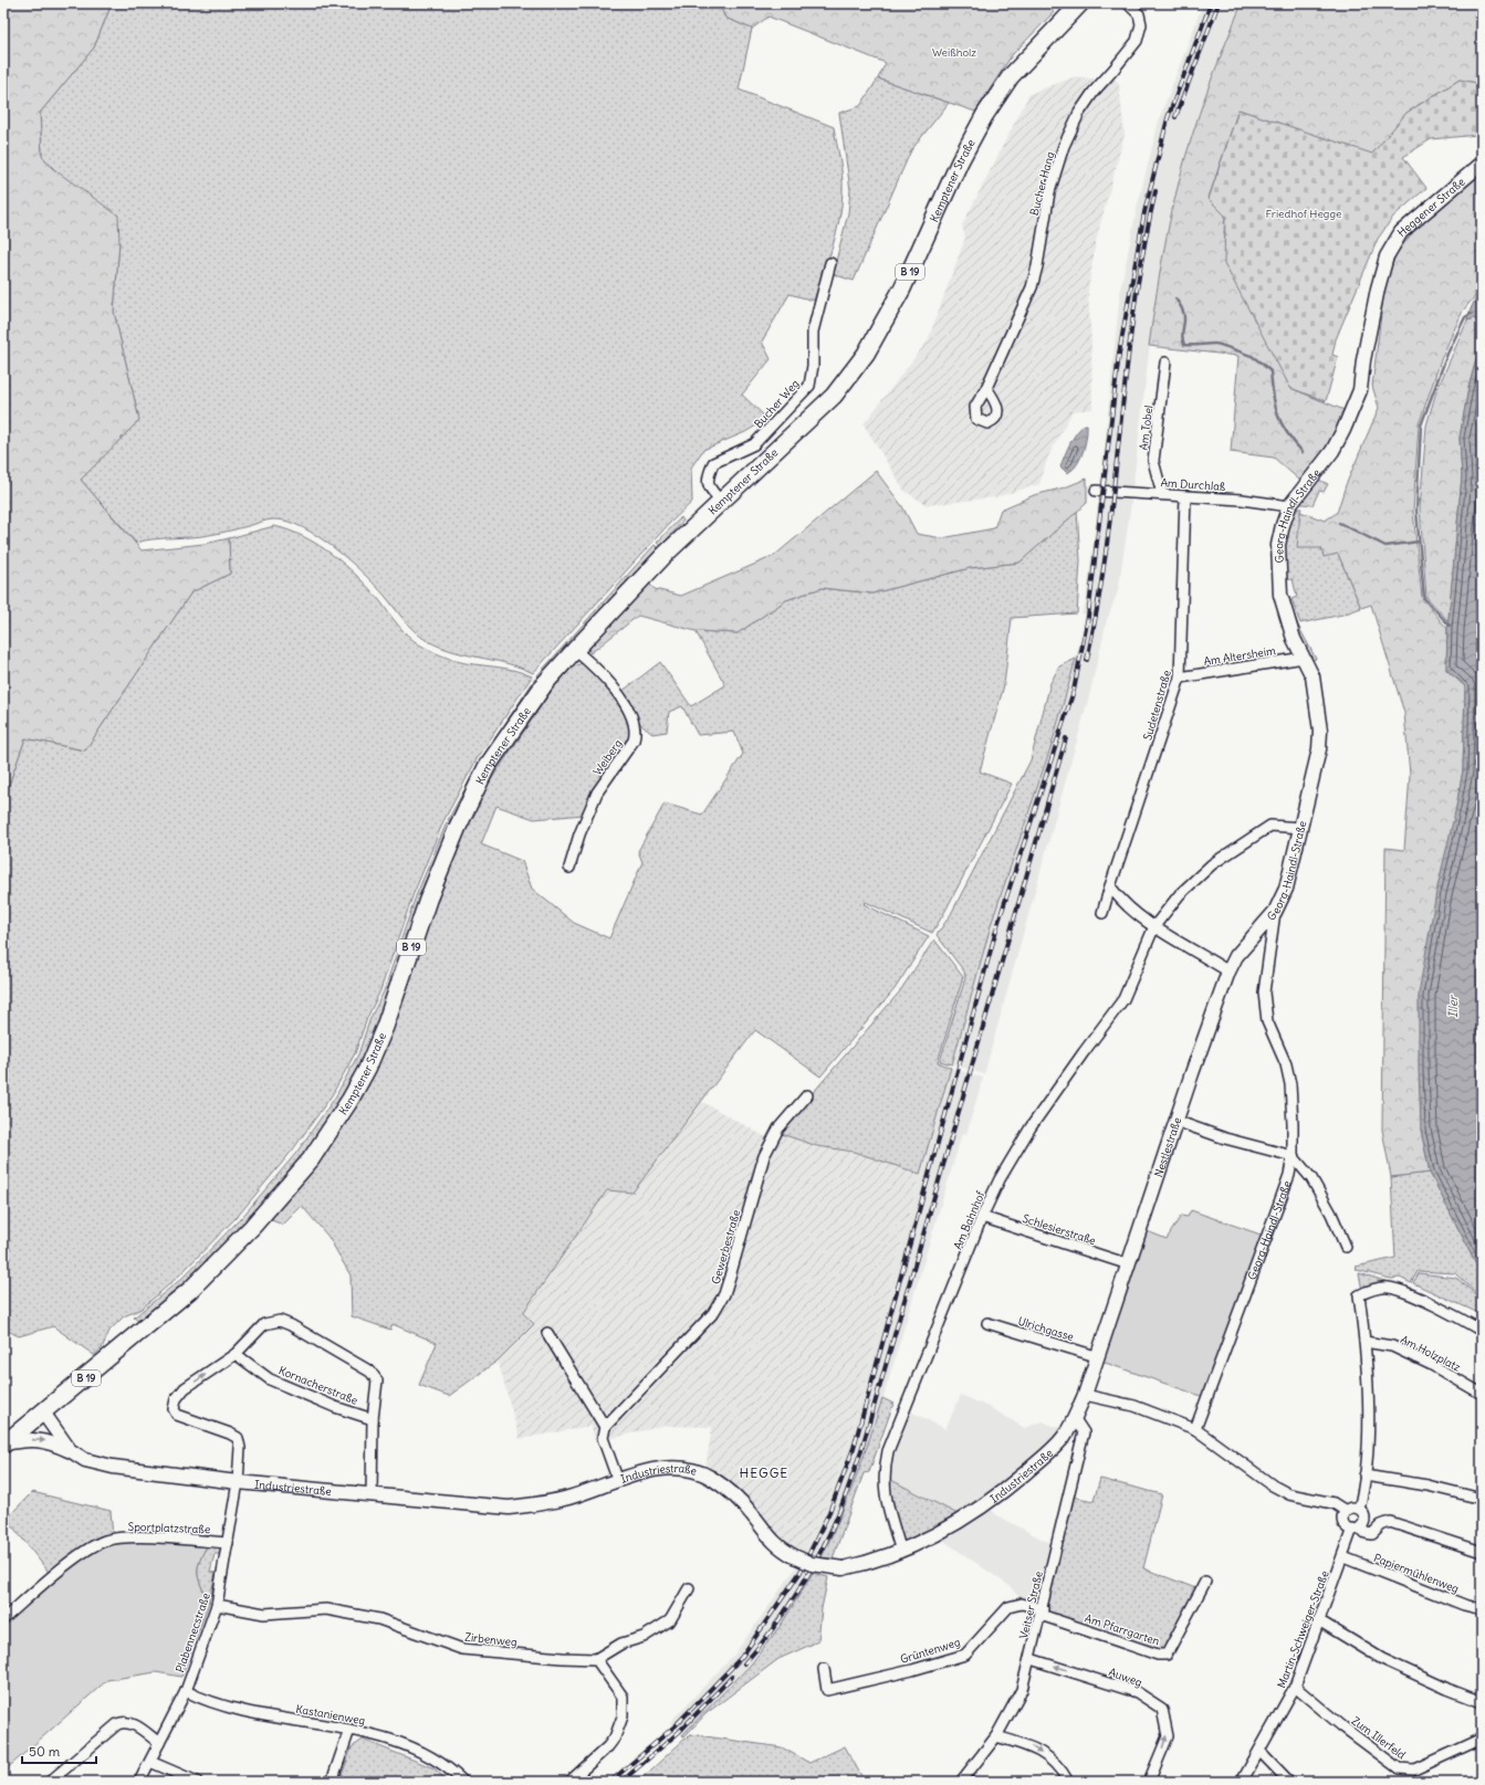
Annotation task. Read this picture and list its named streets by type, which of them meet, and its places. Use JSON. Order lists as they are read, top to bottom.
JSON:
{
  "streets": {
    "main road": ["Kemptener Straße", "B 19"],
    "street": [
      "Bucher Hang",
      "Heggener Straße",
      "Bucher Weg",
      "Am Tobel",
      "Am Durchlaß",
      "Georg-Haindl-Straße",
      "Am Altersheim",
      "Sudetenstraße",
      "Weiberg",
      "Nestlestraße",
      "Am Bahnhof",
      "Schlesierstraße",
      "Gewerbestraße",
      "Ulrichgasse",
      "Am Holzplatz",
      "Kornacherstraße",
      "Industriestraße",
      "Sportplatzstraße",
      "Papiermühlenweg",
      "Veitser Straße",
      "Am Pfarrgarten",
      "Martin-Schweiger-Straße",
      "Plabennecstraße",
      "Zirbenweg",
      "Grüntenweg",
      "Auweg",
      "Kastanienweg",
      "Zum Illerfeld"
    ]
  },
  "crossings": [
    ["Kemptener Straße", "B 19"],
    ["Kemptener Straße", "Bucher Weg"],
    ["Kemptener Straße", "Weiberg"],
    ["Kemptener Straße", "Industriestraße"],
    ["Heggener Straße", "Georg-Haindl-Straße"],
    ["B 19", "Industriestraße"],
    ["Am Tobel", "Am Durchlaß"],
    ["Am Durchlaß", "Georg-Haindl-Straße"],
    ["Am Durchlaß", "Sudetenstraße"],
    ["Georg-Haindl-Straße", "Am Altersheim"],
    ["Georg-Haindl-Straße", "Nestlestraße"],
    ["Georg-Haindl-Straße", "Am Bahnhof"],
    ["Am Altersheim", "Sudetenstraße"],
    ["Nestlestraße", "Schlesierstraße"],
    ["Nestlestraße", "Ulrichgasse"],
    ["Nestlestraße", "Industriestraße"],
    ["Am Bahnhof", "Schlesierstraße"],
    ["Am Bahnhof", "Industriestraße"],
    ["Kornacherstraße", "Plabennecstraße"],
    ["Industriestraße", "Veitser Straße"],
    ["Industriestraße", "Plabennecstraße"],
    ["Sportplatzstraße", "Plabennecstraße"],
    ["Papiermühlenweg", "Martin-Schweiger-Straße"],
    ["Veitser Straße", "Am Pfarrgarten"],
    ["Veitser Straße", "Grüntenweg"],
    ["Veitser Straße", "Auweg"],
    ["Am Pfarrgarten", "Grüntenweg"],
    ["Martin-Schweiger-Straße", "Zum Illerfeld"],
    ["Plabennecstraße", "Zirbenweg"],
    ["Plabennecstraße", "Kastanienweg"]
  ],
  "districts": ["HEGGE"],
  "water": ["Iller"],
  "parks": ["Weißholz", "Friedhof Hegge"],
  "scale_bar": "50 m"
}
